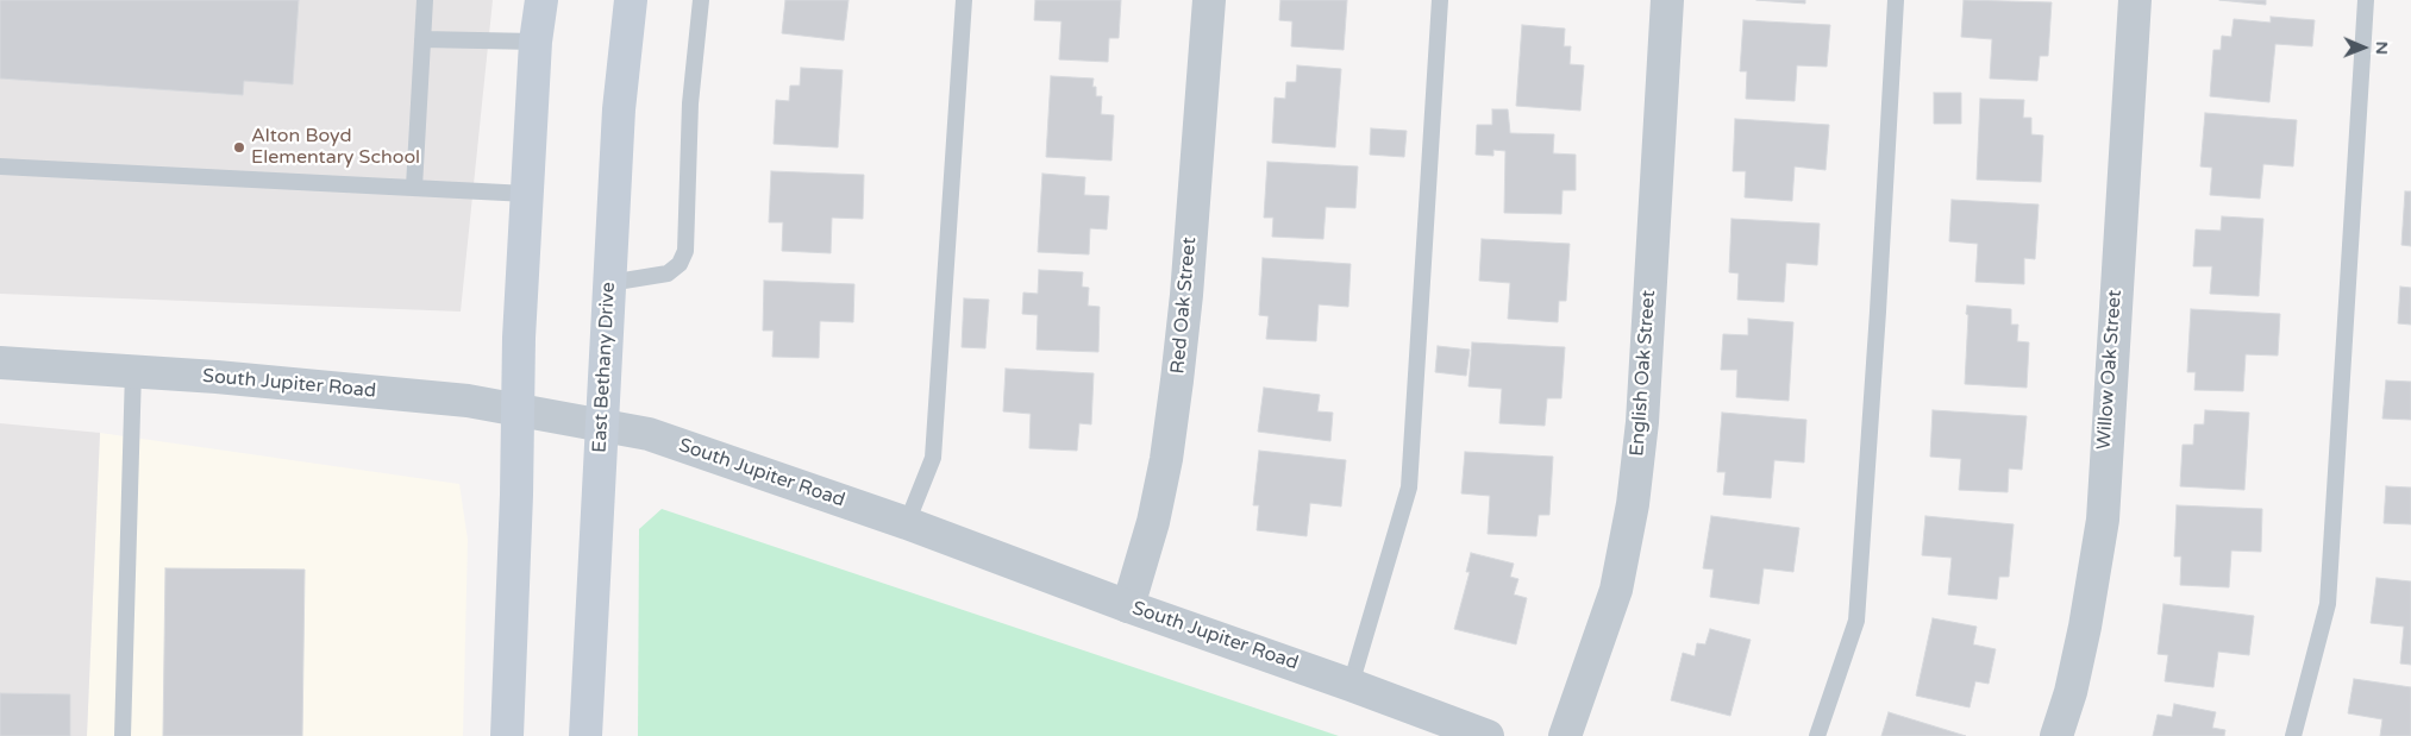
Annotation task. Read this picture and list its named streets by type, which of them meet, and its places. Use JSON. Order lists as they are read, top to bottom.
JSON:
{
  "streets": {
    "main road": ["East Bethany Drive"],
    "street": [
      "Red Oak Street",
      "Willow Oak Street",
      "English Oak Street",
      "South Jupiter Road"
    ]
  },
  "crossings": [
    ["Red Oak Street", "South Jupiter Road"],
    ["East Bethany Drive", "South Jupiter Road"]
  ],
  "places": ["Alton Boyd Elementary School"],
  "north": "right"
}
